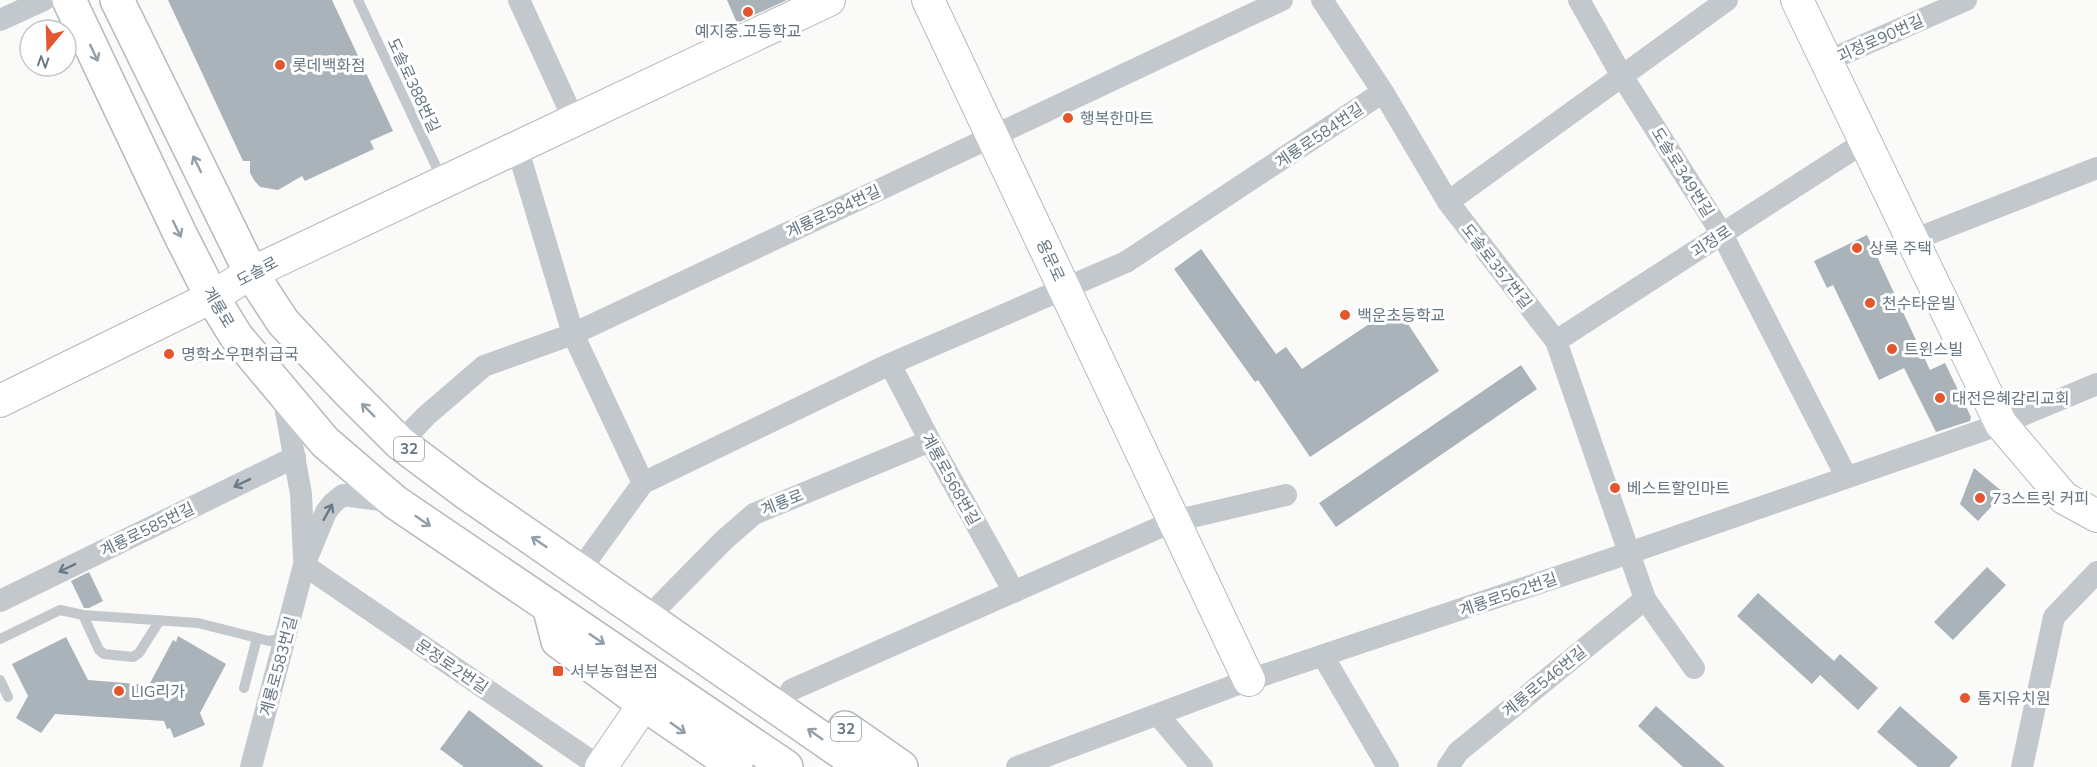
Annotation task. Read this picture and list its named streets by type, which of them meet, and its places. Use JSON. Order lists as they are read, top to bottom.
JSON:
{
  "streets": {
    "main road": ["계룡로", "32"],
    "street": [
      "괴정로90번길",
      "계룡로584번길",
      "도솔로349번길",
      "괴정로",
      "용문로",
      "도솔로357번길",
      "도솔로",
      "계룡로568번길",
      "계룡로585번길",
      "계룡로562번길",
      "계룡로583번길",
      "문정로2번길",
      "계룡로546번길"
    ],
    "lane": ["도솔로388번길"]
  },
  "crossings": [
    ["도솔로388번길", "도솔로"],
    ["계룡로584번길", "용문로"],
    ["계룡로584번길", "도솔로357번길"],
    ["계룡로584번길", "32"],
    ["계룡로584번길", "계룡로568번길"],
    ["도솔로349번길", "괴정로"],
    ["도솔로349번길", "계룡로562번길"],
    ["괴정로", "도솔로357번길"],
    ["용문로", "계룡로562번길"],
    ["도솔로357번길", "계룡로562번길"],
    ["도솔로", "계룡로"],
    ["도솔로", "32"],
    ["계룡로", "32"],
    ["계룡로", "계룡로568번길"],
    ["계룡로", "계룡로583번길"],
    ["계룡로585번길", "계룡로583번길"],
    ["계룡로583번길", "문정로2번길"]
  ],
  "one_way": ["계룡로585번길"],
  "places": {
    "other": [
      "예지중.고등학교",
      "롯데백화점",
      "행복한마트",
      "상록 주택",
      "천수타운빌",
      "백운초등학교",
      "트윈스빌",
      "명학소우편취급국",
      "대전은혜감리교회",
      "베스트할인마트",
      "73스트릿 커피",
      "LIG리가",
      "톰지유치원"
    ],
    "transit": ["서부농협본점"]
  },
  "north": "bottom"
}
